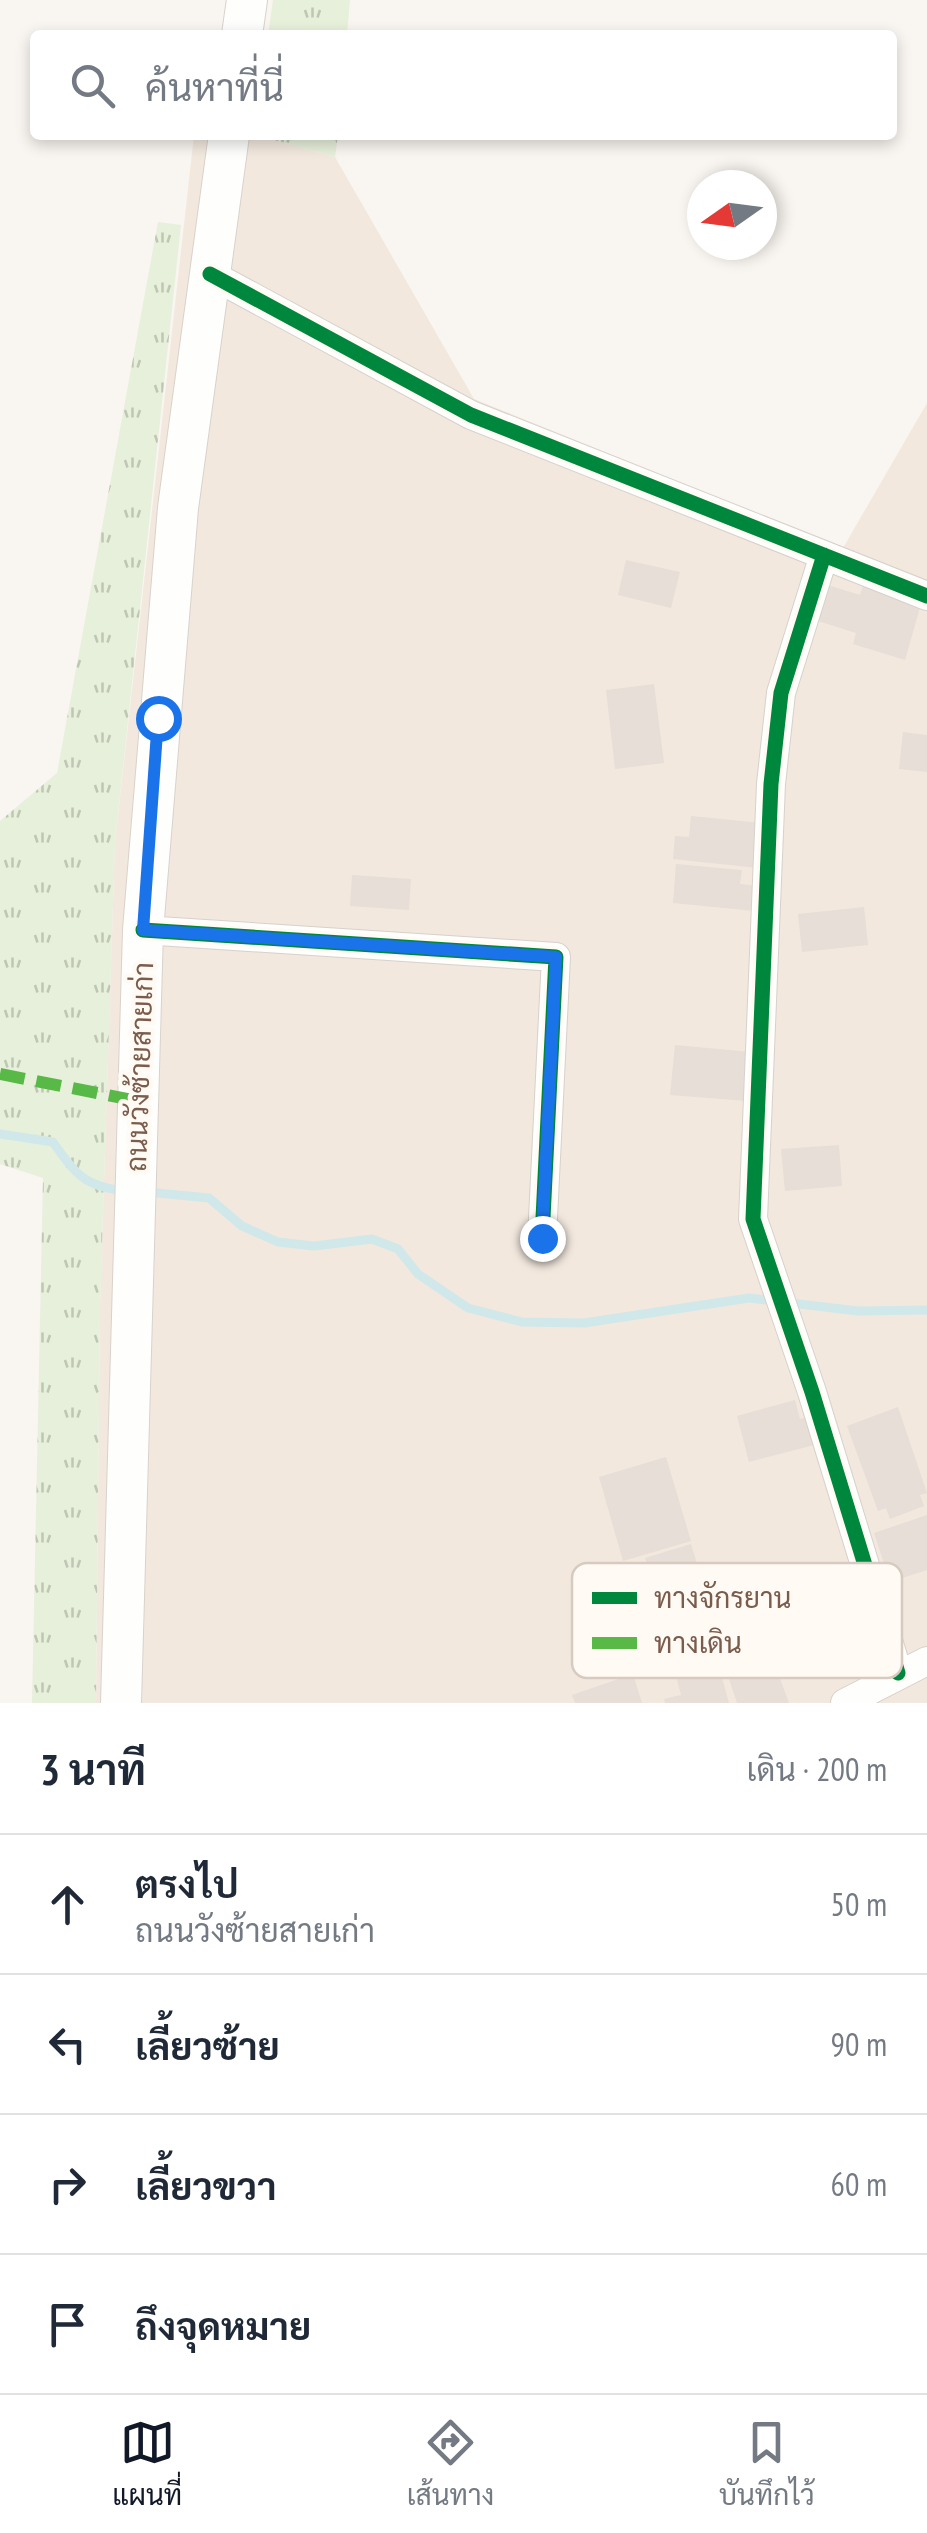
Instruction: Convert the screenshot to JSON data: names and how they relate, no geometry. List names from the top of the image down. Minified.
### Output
{"streets":{"main road":["ถนนวังซ้ายสายเก่า"]},"legend":["ทางจักรยาน","ทางเดิน"],"north":"left","page":{"search":"ค้นหาที่นี่","heading":["3 นาที","เดิน · 200 m"],"list":[["ตรงไป","ถนนวังซ้ายสายเก่า","50 m"],["เลี้ยวซ้าย","90 m"],["เลี้ยวขวา","60 m"],"ถึงจุดหมาย"],"nav":["แผนที่","เส้นทาง","บันทึกไว้"]}}
